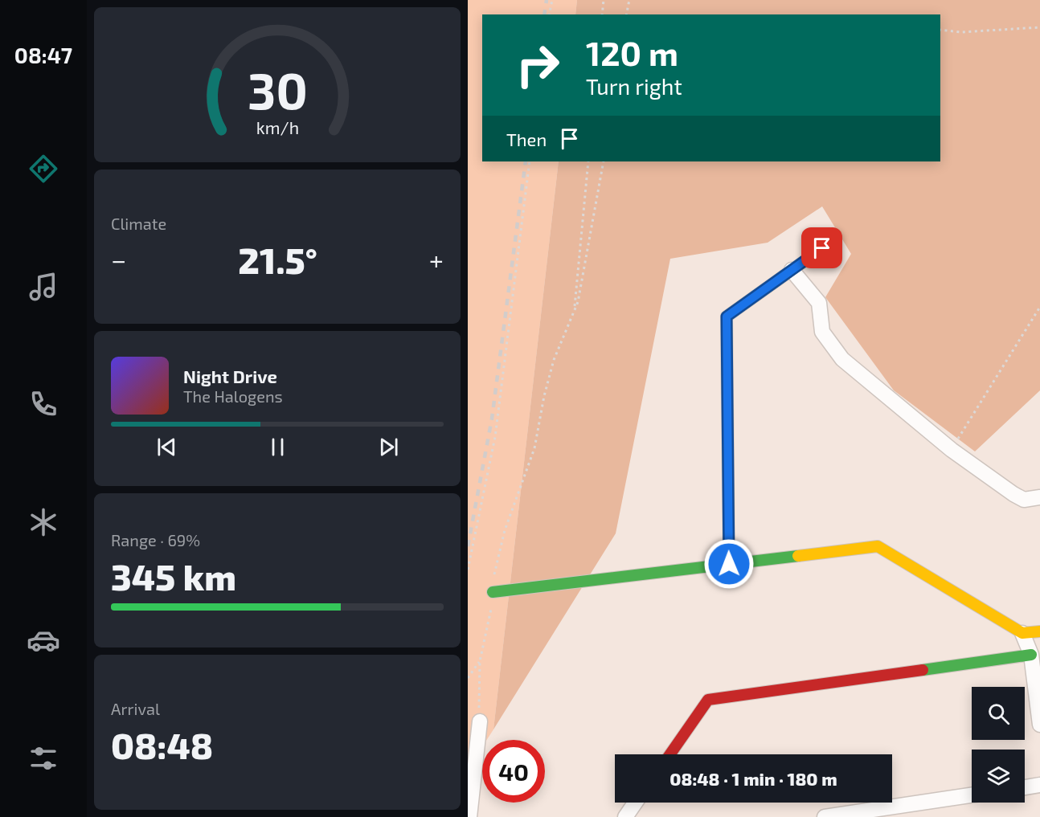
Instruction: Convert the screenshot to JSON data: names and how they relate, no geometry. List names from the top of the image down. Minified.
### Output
{"page":{"tabs":"08:47","turn":["120 m","Turn right"],"then":"Then","tile":["Climate",["Range · 69%","345 km"],["Arrival","08:48"]],"heat":["−","21.5°","+"],"song":["Night Drive","The Halogens"],"limit":"40","trip":"08:48 · 1 min · 180 m","gauge":["30","km/h"]}}
